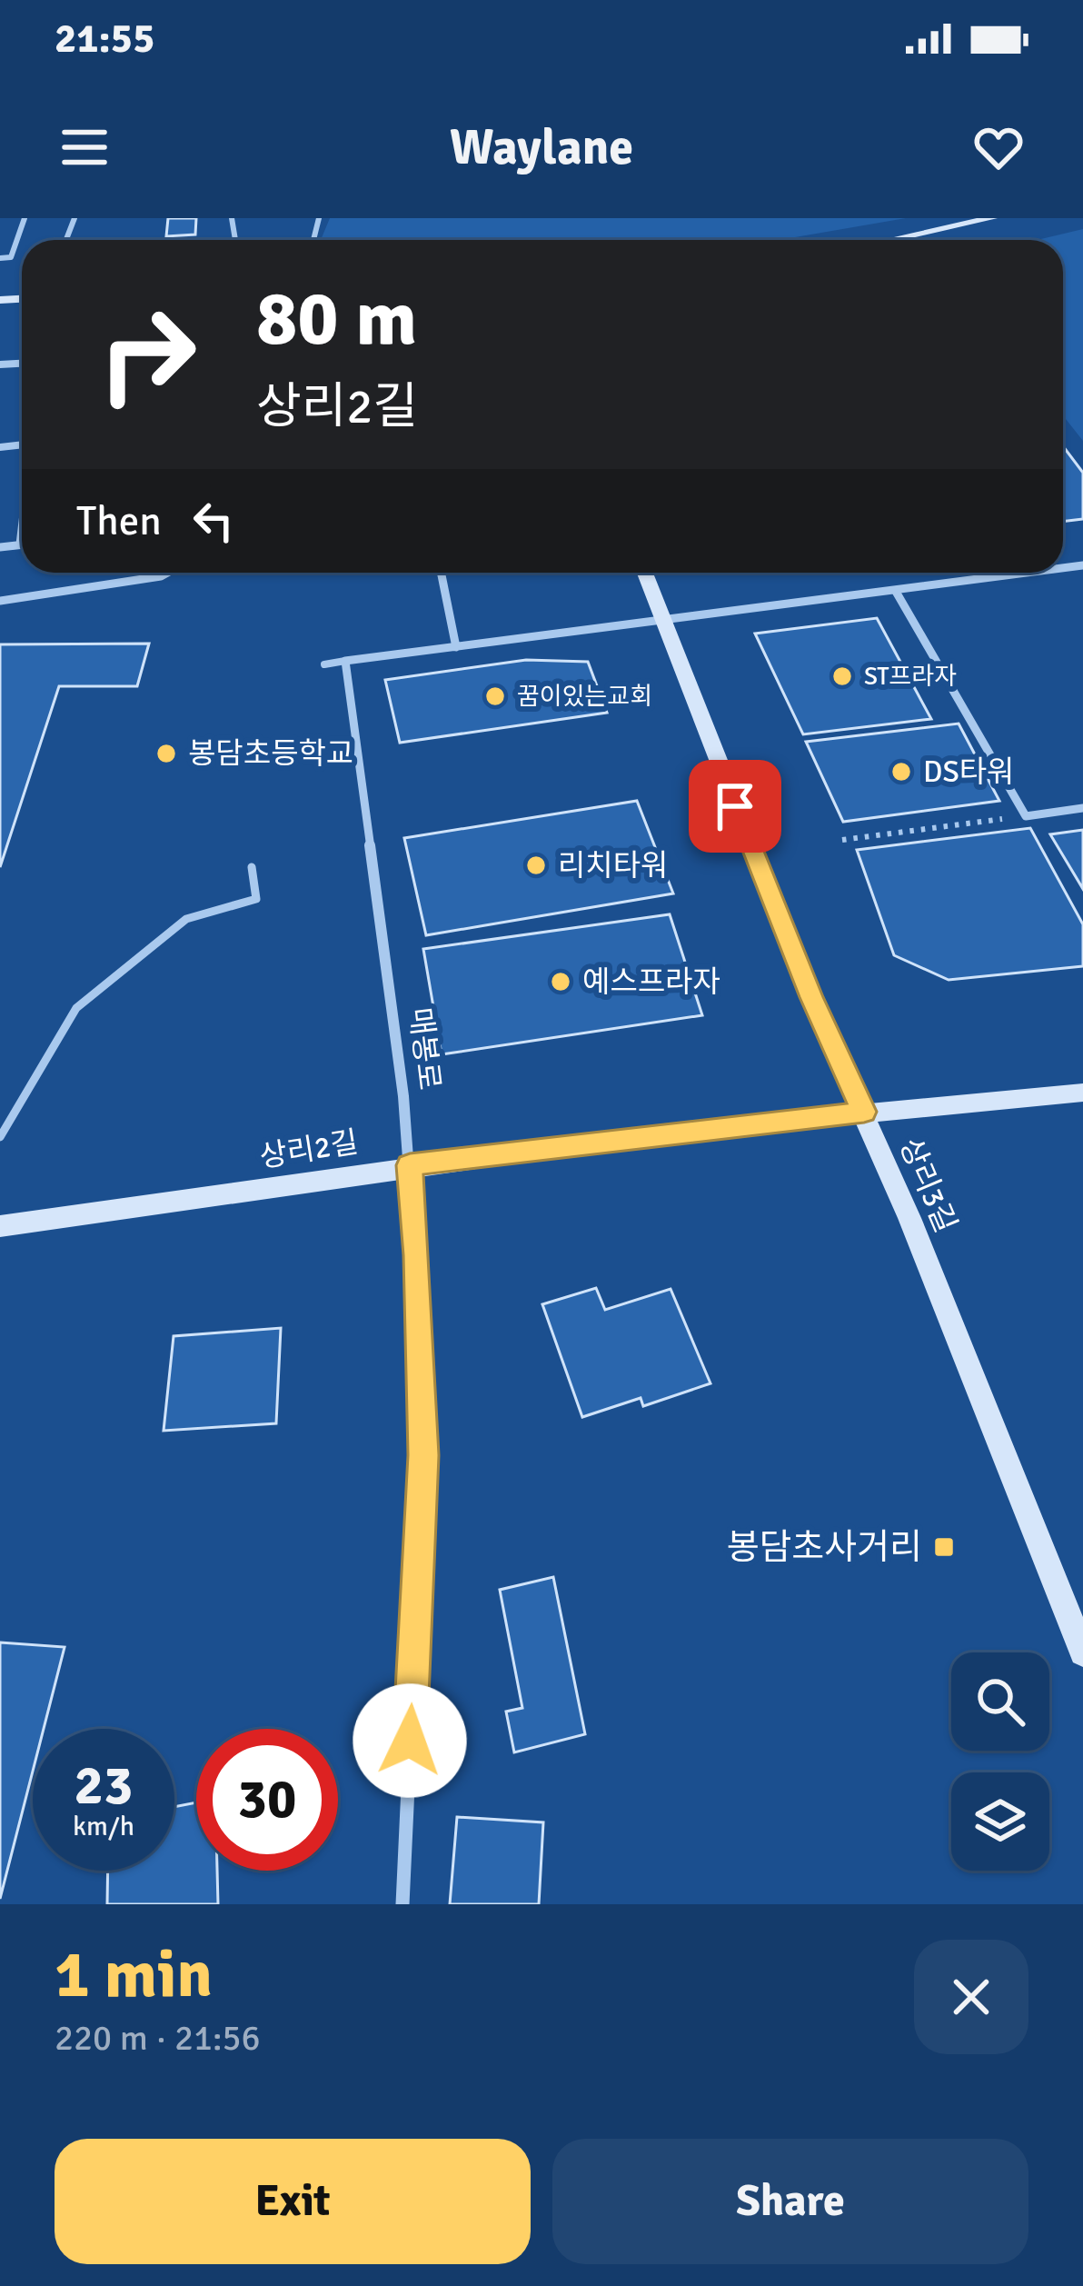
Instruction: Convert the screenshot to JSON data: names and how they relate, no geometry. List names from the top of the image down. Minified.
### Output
{"streets":{"street":["매봉로","상리2길","상리3길"]},"crossings":[["매봉로","상리2길"],["상리2길","상리3길"]],"places":{"other":["ST프라자","꿈이있는교회","봉담초등학교","DS타워","리치타워","예스프라자"],"transit":["봉담초사거리"]},"page":{"status":"21:55","header":"Waylane","turn":["80 m","상리2길"],"then":"Then","speed":"23 km/h","limit":"30","heading":["1 min","220 m · 21:56"],"buttons":["Exit","Share"]}}
